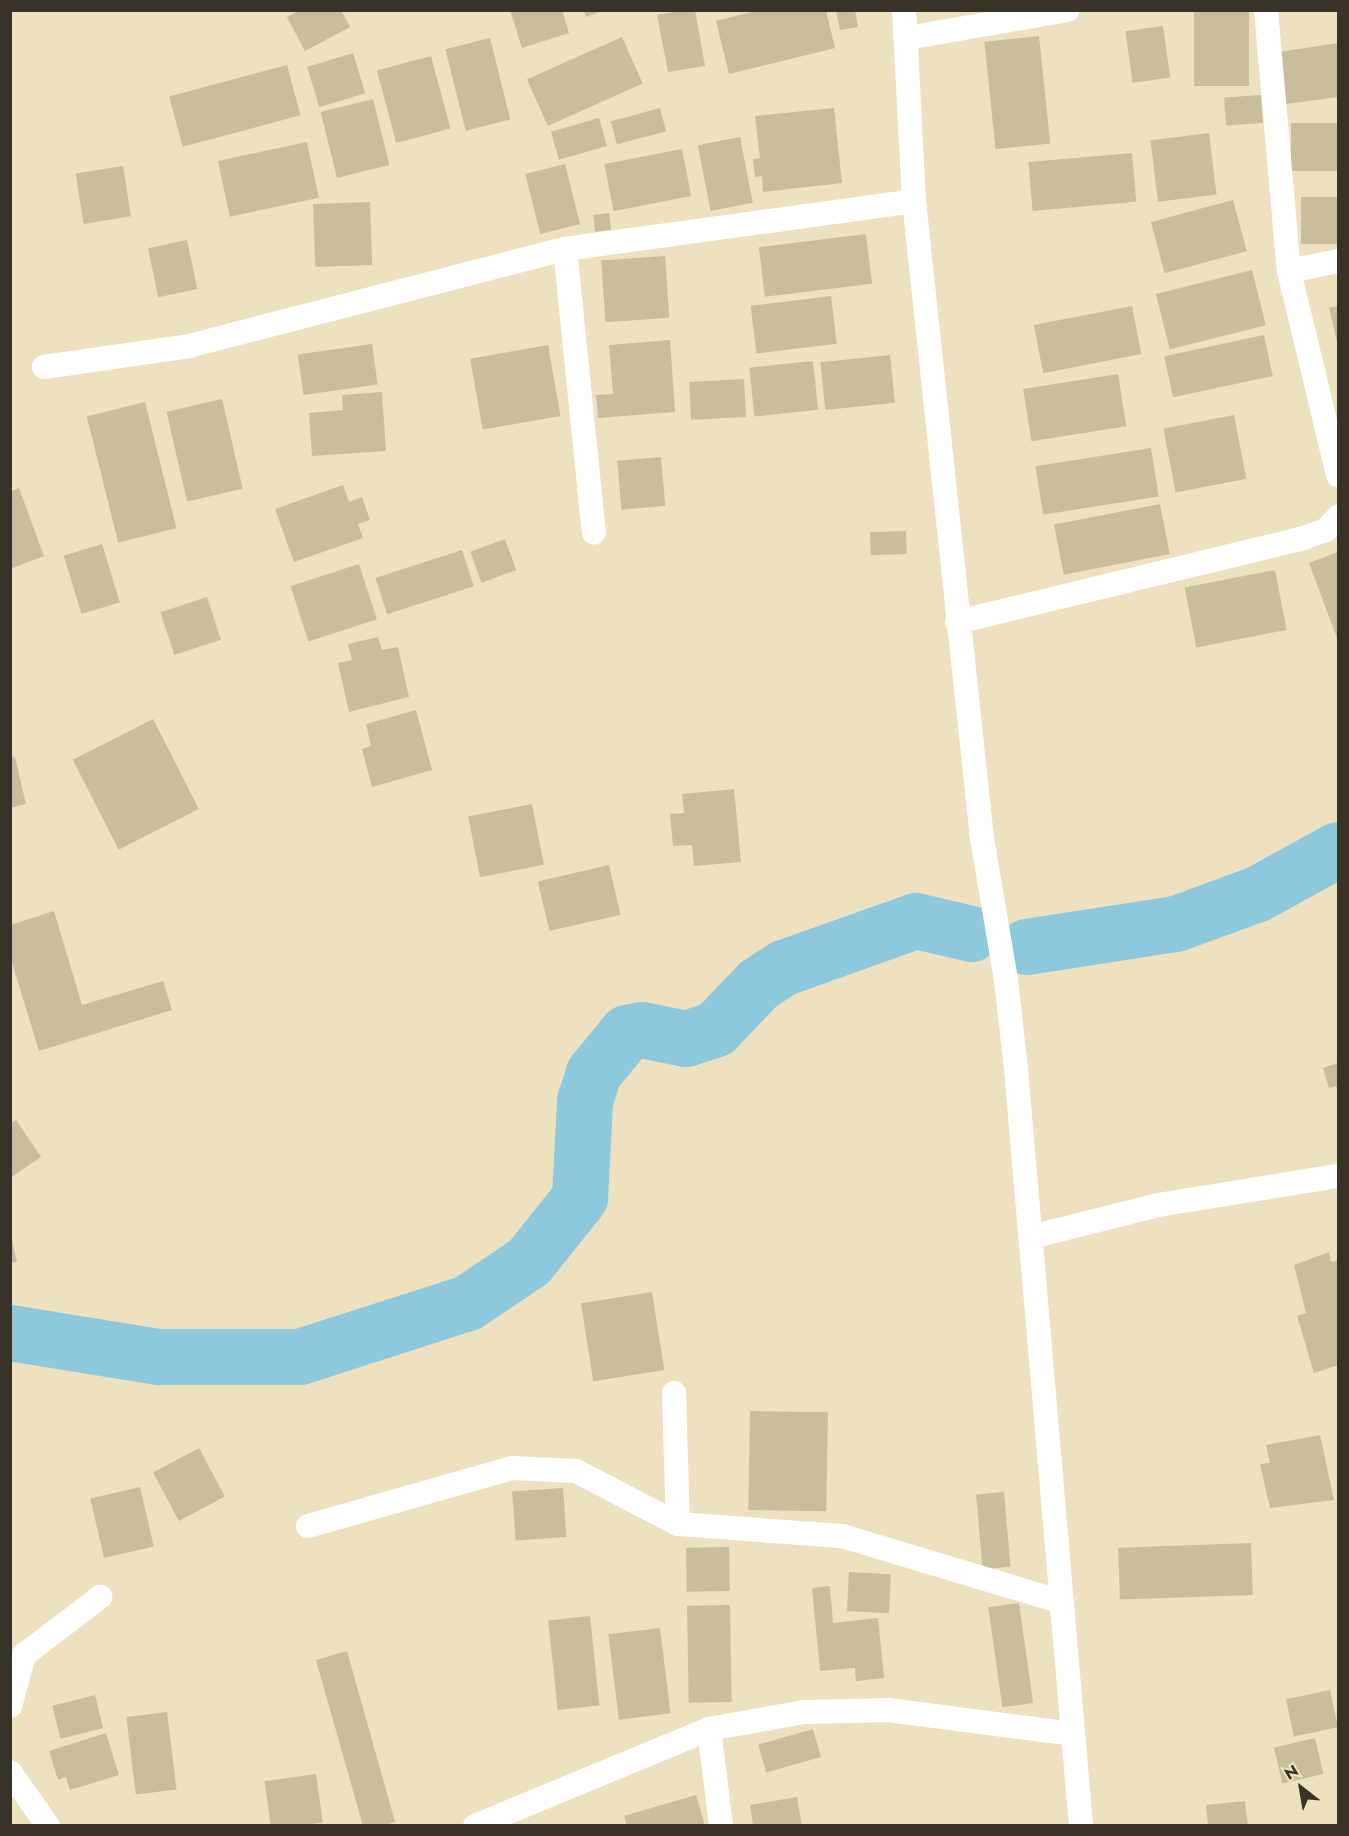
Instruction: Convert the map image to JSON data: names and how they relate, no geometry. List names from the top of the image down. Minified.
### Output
{"north":"top left"}
